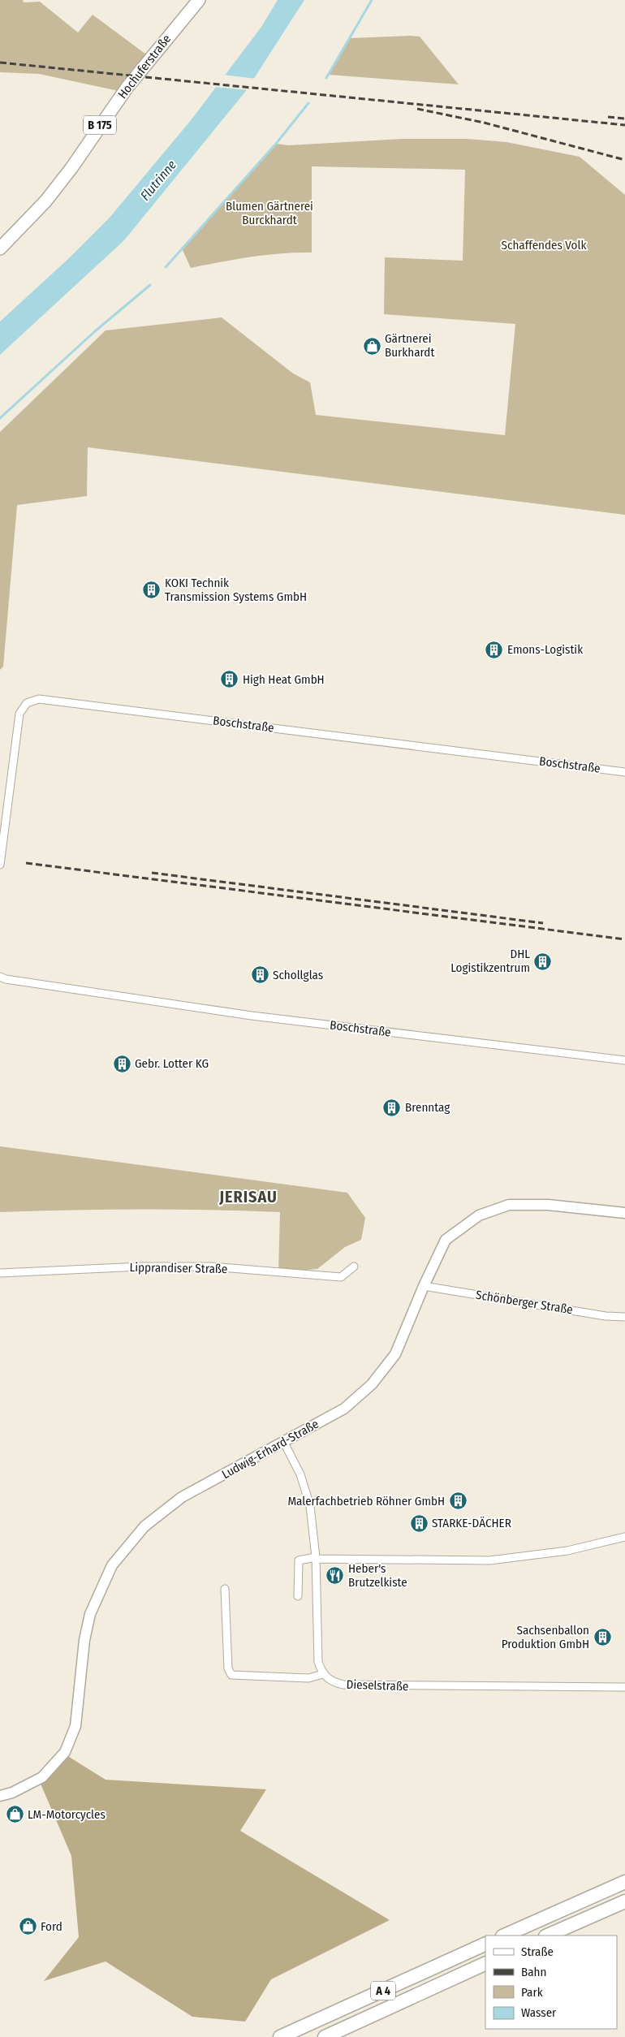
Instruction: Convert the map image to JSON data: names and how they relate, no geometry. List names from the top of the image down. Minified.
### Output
{"streets":{"highway":["A 4"],"main road":["Hochuferstraße","B 175"],"street":["Boschstraße","Lipprandiser Straße","Schönberger Straße","Ludwig-Erhard-Straße","Dieselstraße"]},"crossings":[["Schönberger Straße","Ludwig-Erhard-Straße"]],"districts":["JERISAU"],"water":["Flutrinne"],"parks":["Blumen Gärtnerei Burckhardt","Schaffendes Volk"],"places":{"shop":["Gärtnerei Burkhardt","LM-Motorcycles","Ford"],"building":["KOKI Technik Transmission Systems GmbH","Emons-Logistik","High Heat GmbH","DHL Logistikzentrum","Schollglas","Gebr. Lotter KG","Brenntag","Malerfachbetrieb Röhner GmbH","STARKE-DÄCHER","Sachsenballon Produktion GmbH"],"restaurant":["Heber's Brutzelkiste"]},"legend":["Straße","Bahn","Park","Wasser"]}
